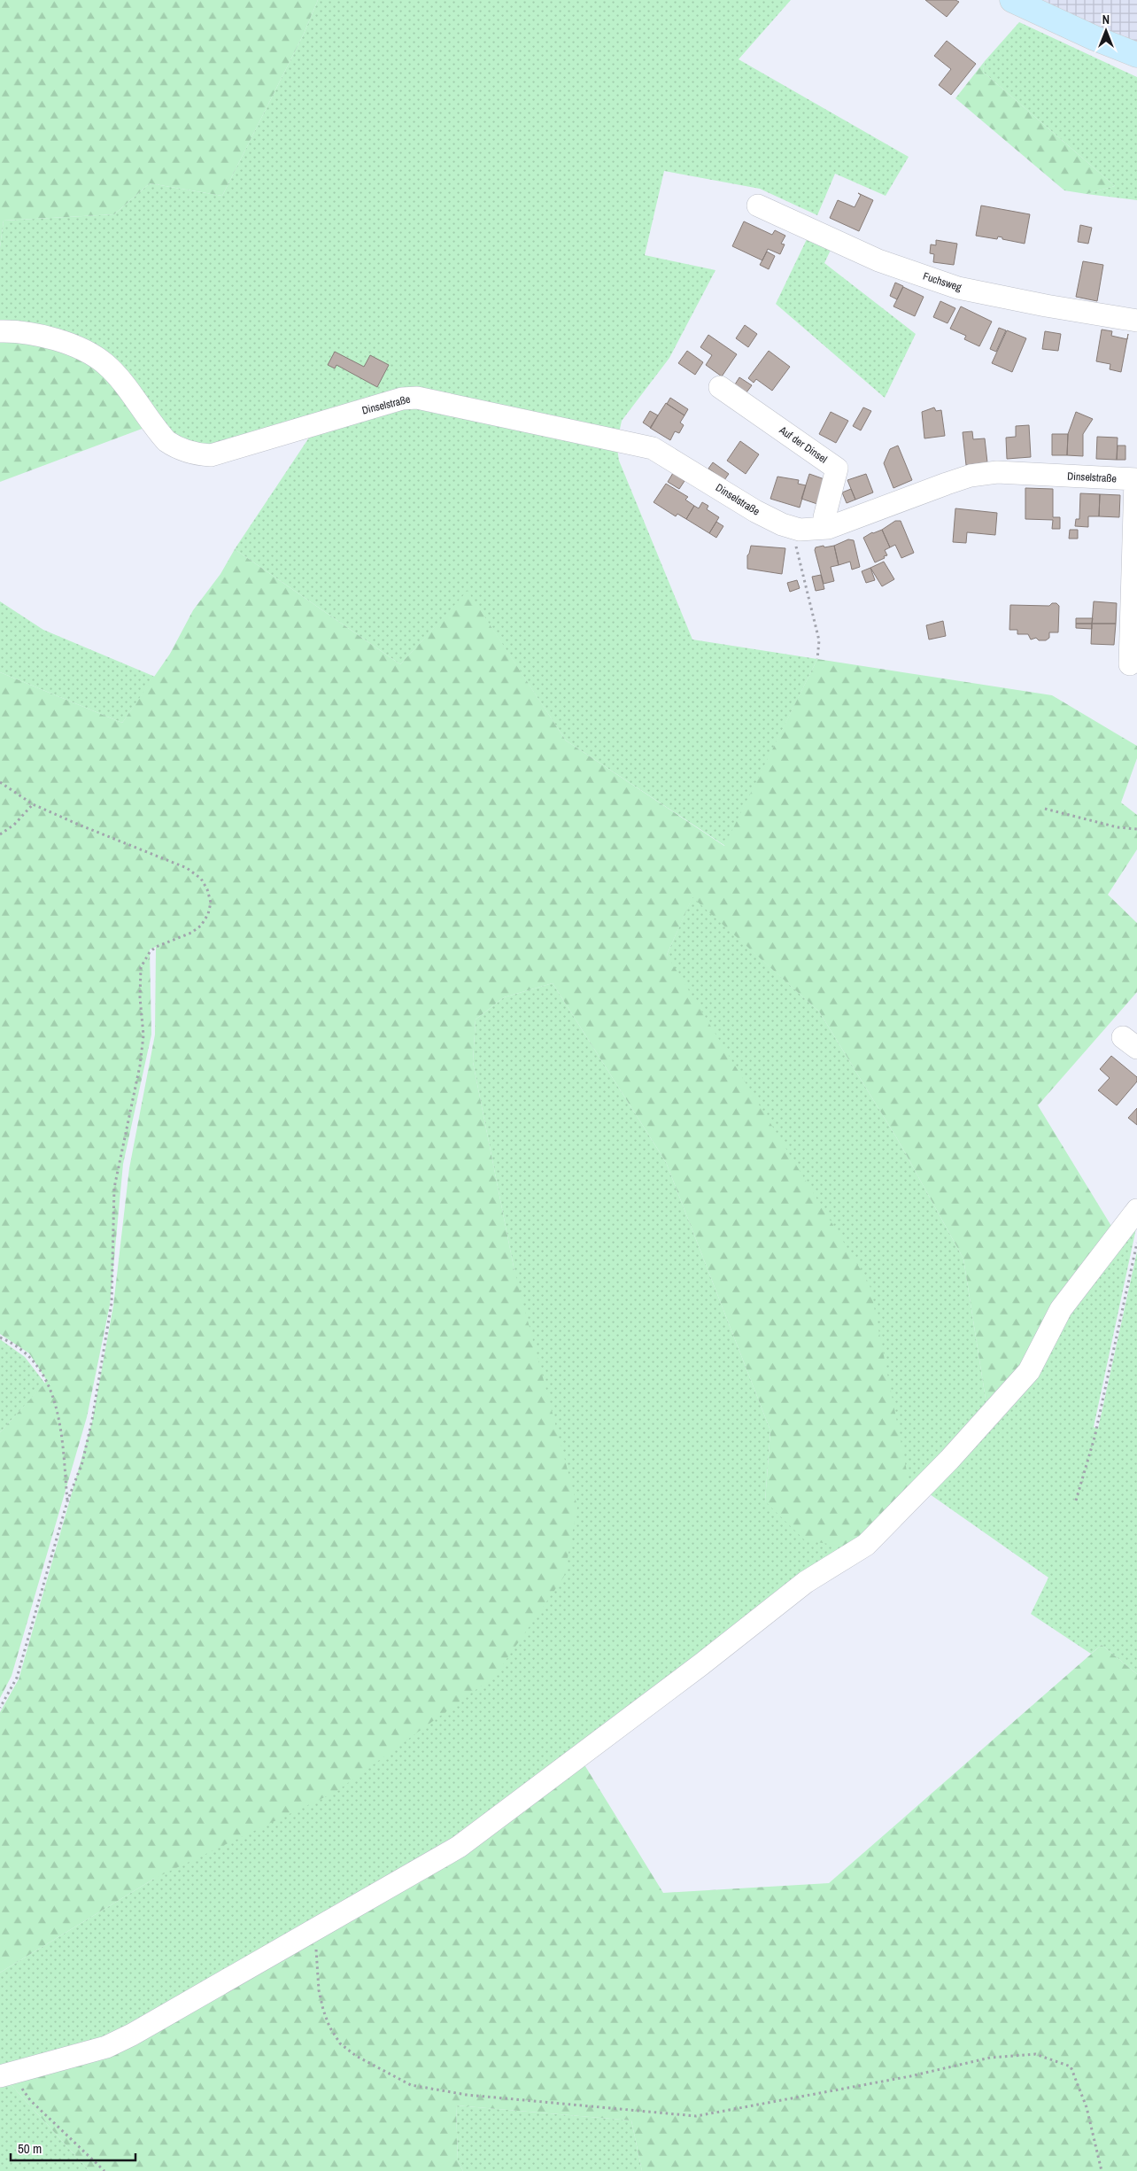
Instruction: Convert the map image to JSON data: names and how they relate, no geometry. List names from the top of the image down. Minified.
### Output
{"streets":{"street":["Fuchsweg","Dinselstraße","Auf der Dinsel"]},"crossings":[["Dinselstraße","Auf der Dinsel"]],"scale_bar":"50 m","north":"top"}
